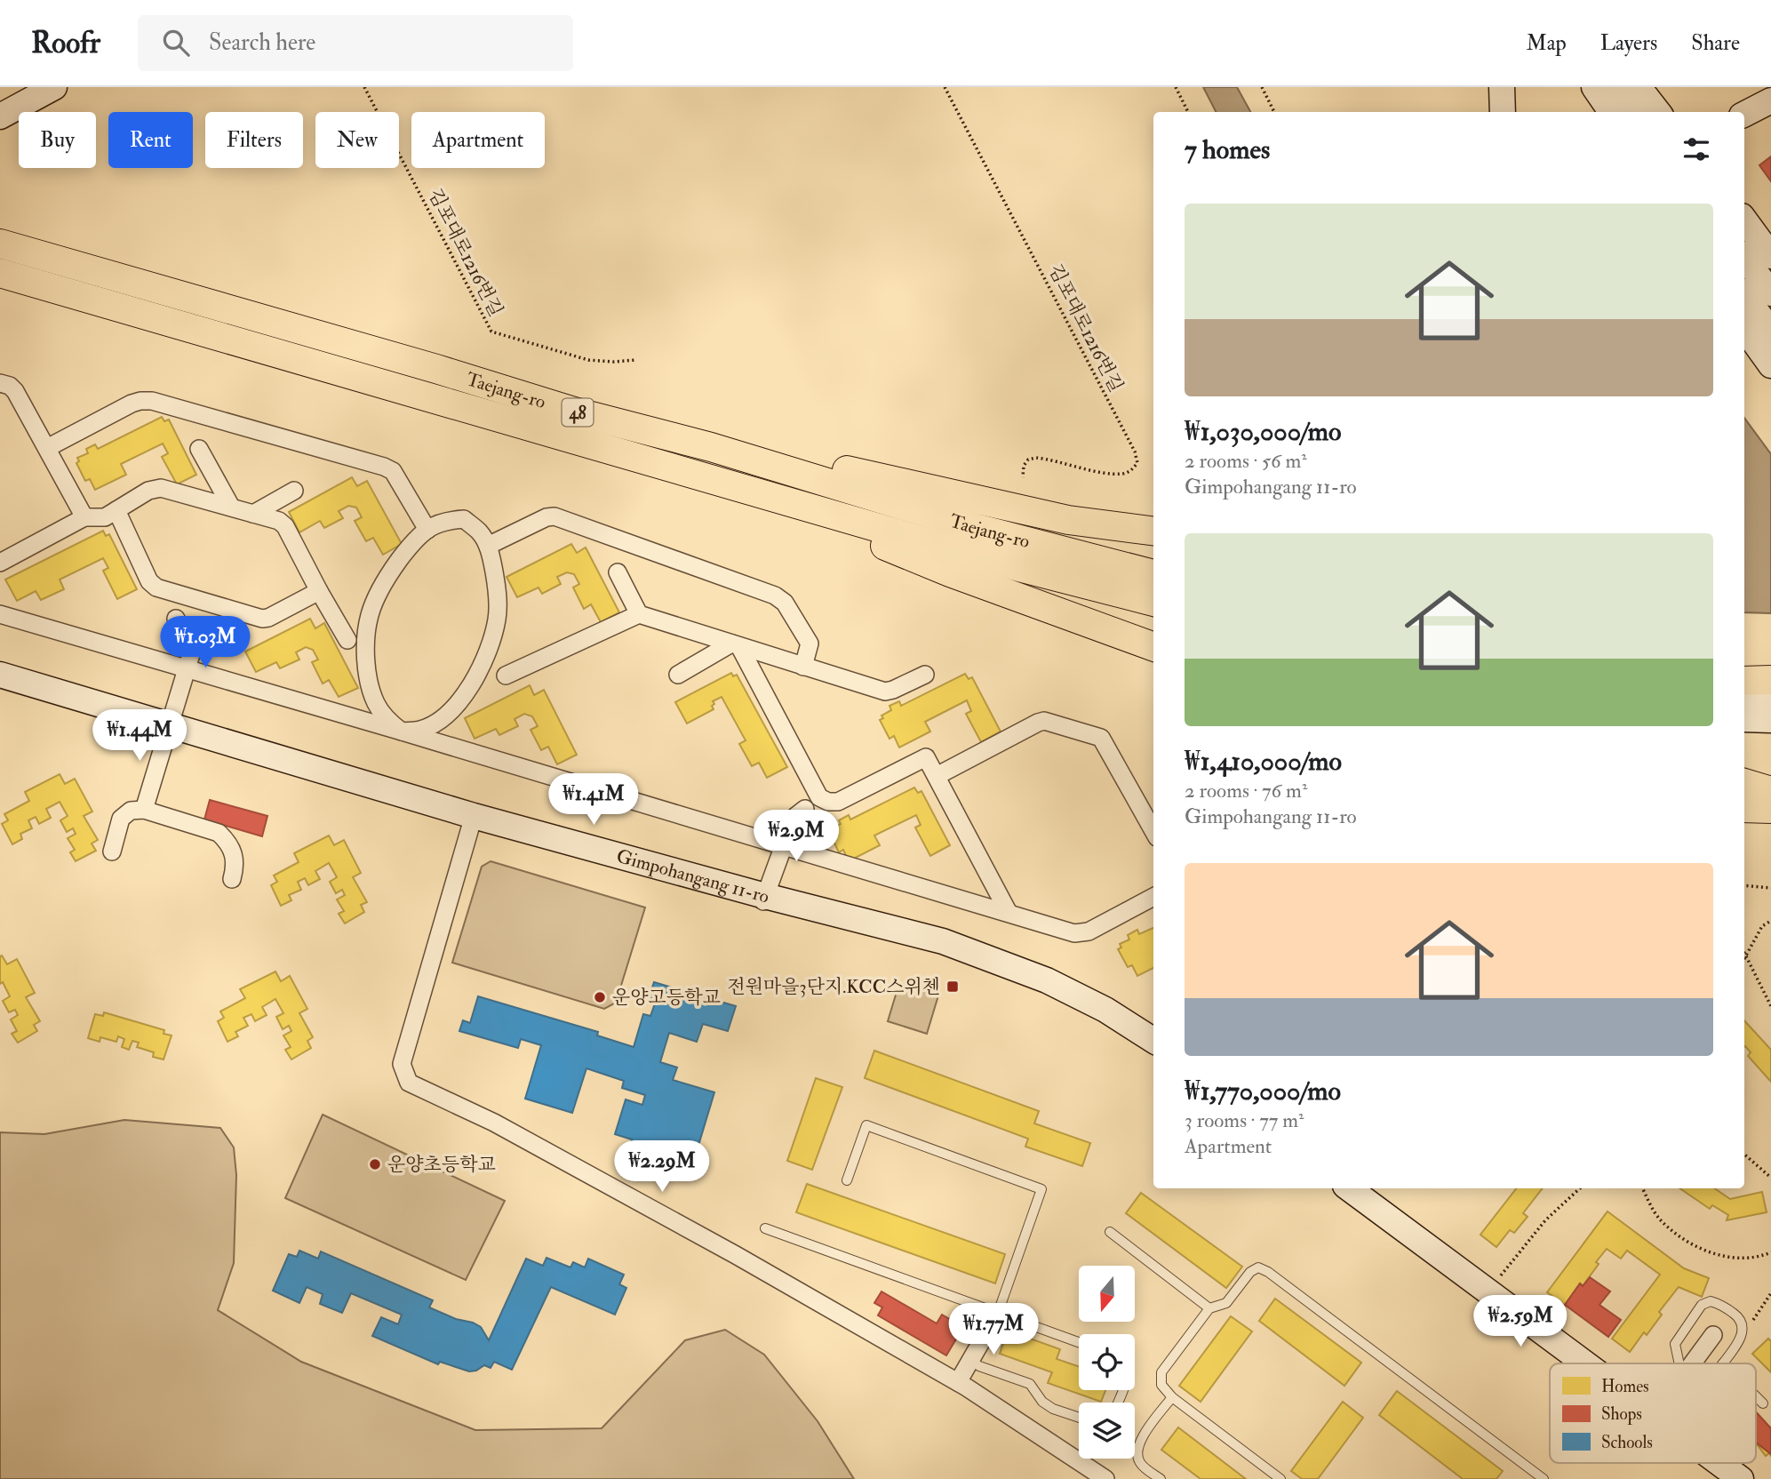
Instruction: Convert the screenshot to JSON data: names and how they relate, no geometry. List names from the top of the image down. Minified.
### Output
{"streets":{"main road":["Taejang-ro","48"],"street":["Gimpohangang 11-ro"],"path":["김포대로1216번길"]},"places":{"transit":["전원마을3단지.KCC스위첸"],"other":["운양고등학교","운양초등학교"]},"legend":["Homes","Shops","Schools"],"north":"bottom","page":{"header":"Roofr","search":"Search here","nav":["Map","Layers","Share"],"chip":["Buy","Rent","Filters","New","Apartment"],"heading":"7 homes","list":[{"name":"₩1,030,000/mo","note":"2 rooms · 56 m² · Gimpohangang 11-ro"},{"name":"₩1,410,000/mo","note":"2 rooms · 76 m² · Gimpohangang 11-ro"},{"name":"₩1,770,000/mo","note":"3 rooms · 77 m² · Apartment"}],"price":["₩1.03M","₩1.44M","₩1.41M","₩2.9M","₩2.29M","₩2.59M","₩1.77M"]}}
